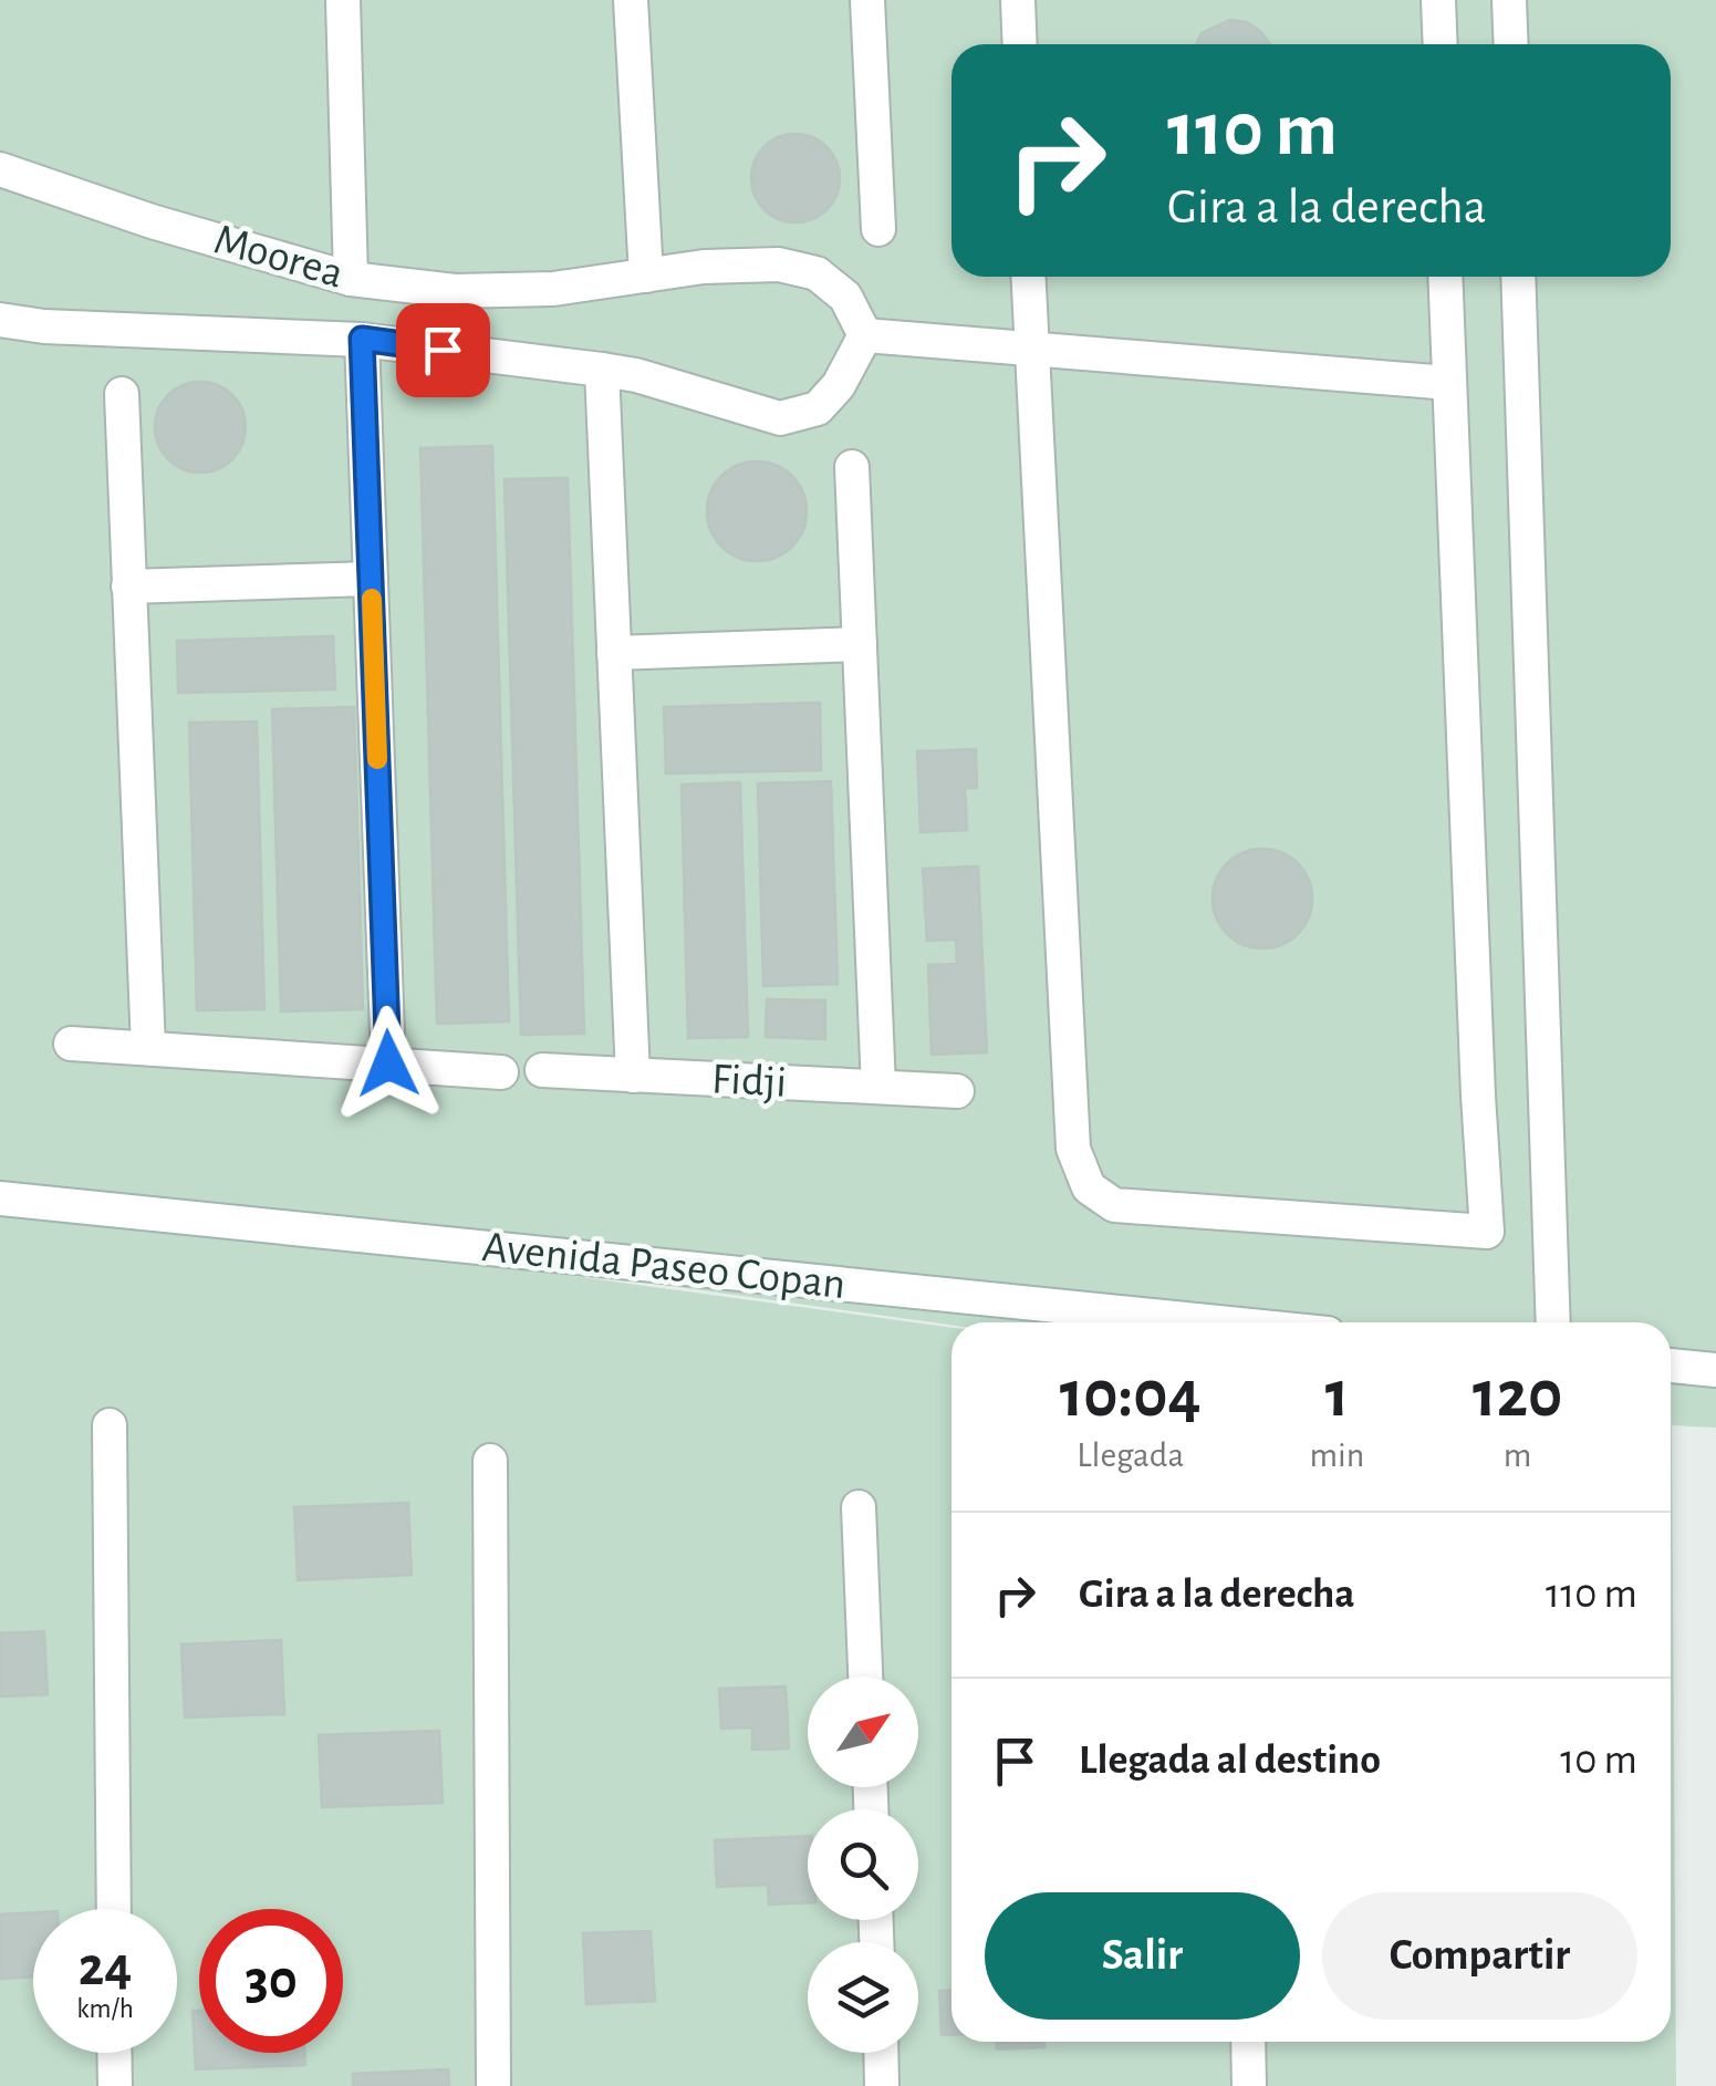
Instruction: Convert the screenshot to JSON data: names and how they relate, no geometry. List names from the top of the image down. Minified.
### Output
{"streets":{"street":["Moorea","Fidji","Avenida Paseo Copan"]},"north":"top right","page":{"turn":["110 m","Gira a la derecha"],"eta":["10:04","Llegada","1","min","120","m"],"list":[{"name":"Gira a la derecha","value":"110 m"},{"name":"Llegada al destino","value":"10 m"}],"buttons":["Salir","Compartir"],"speed":"24 km/h","limit":"30"}}
